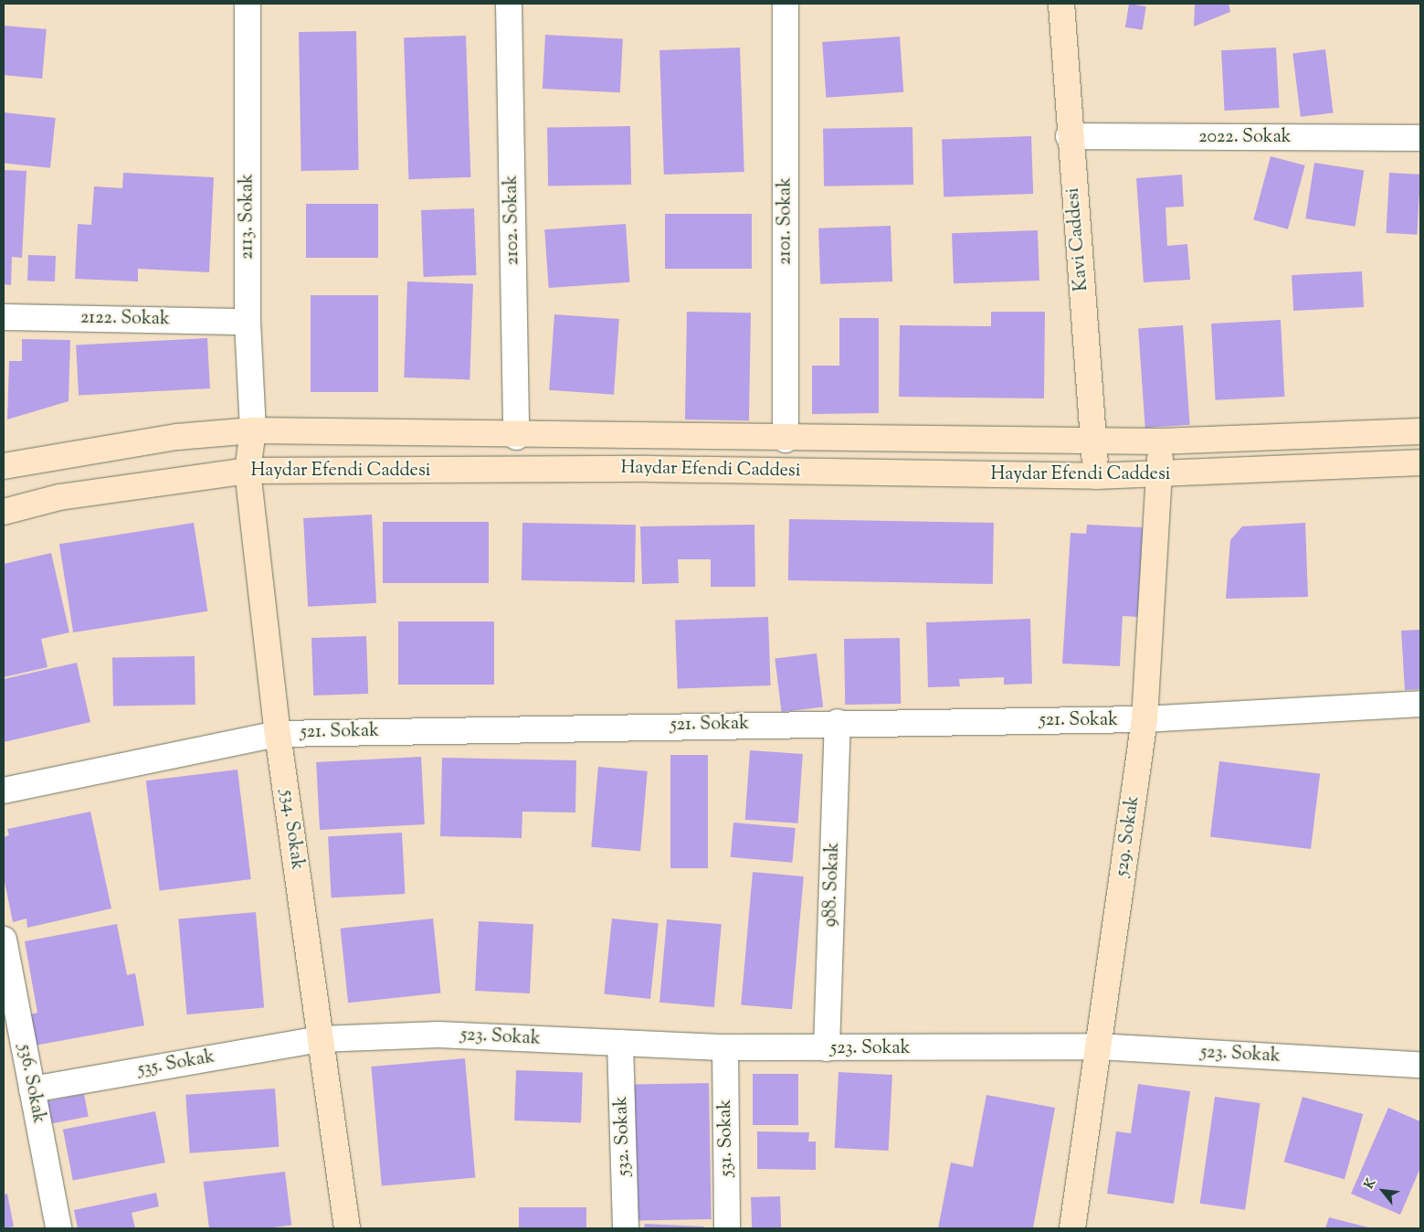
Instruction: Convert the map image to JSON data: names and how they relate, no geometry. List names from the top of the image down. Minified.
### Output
{"streets":{"main road":["Kavi Caddesi","Haydar Efendi Caddesi","534. Sokak","529. Sokak"],"street":["2022. Sokak","2113. Sokak","2102. Sokak","2101. Sokak","2122. Sokak","521. Sokak","988. Sokak","523. Sokak","535. Sokak","536. Sokak","532. Sokak","531. Sokak"]},"crossings":[["2022. Sokak","Kavi Caddesi"],["2113. Sokak","2122. Sokak"],["2113. Sokak","Haydar Efendi Caddesi"],["2113. Sokak","534. Sokak"],["2102. Sokak","Haydar Efendi Caddesi"],["2101. Sokak","Haydar Efendi Caddesi"],["Kavi Caddesi","Haydar Efendi Caddesi"],["Haydar Efendi Caddesi","534. Sokak"],["Haydar Efendi Caddesi","529. Sokak"],["521. Sokak","534. Sokak"],["521. Sokak","529. Sokak"],["521. Sokak","988. Sokak"],["534. Sokak","523. Sokak"],["534. Sokak","535. Sokak"],["529. Sokak","523. Sokak"],["988. Sokak","523. Sokak"],["523. Sokak","535. Sokak"],["523. Sokak","532. Sokak"],["523. Sokak","531. Sokak"],["535. Sokak","536. Sokak"]],"north":"top left"}
